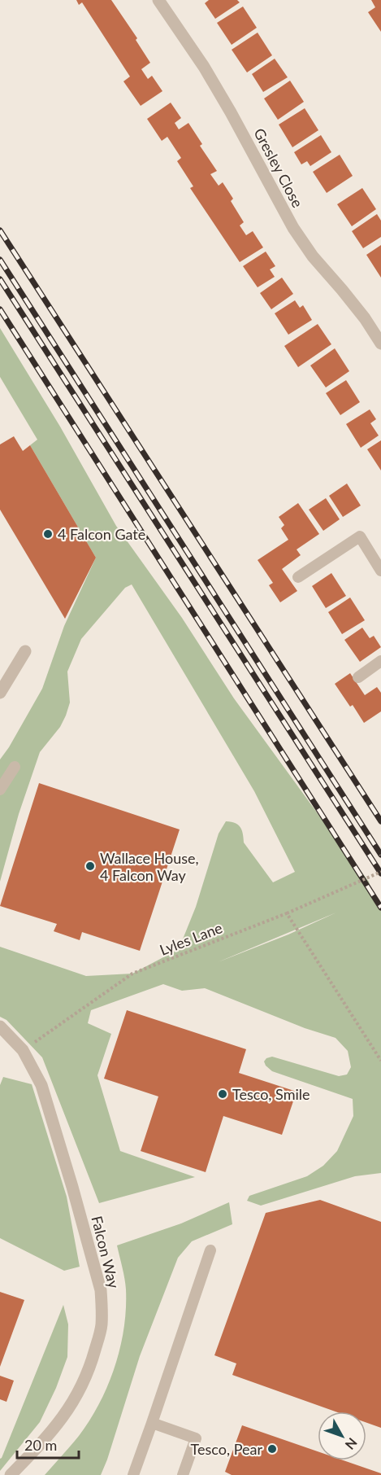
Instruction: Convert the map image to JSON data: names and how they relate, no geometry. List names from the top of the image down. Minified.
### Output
{"streets":{"street":["Gresley Close","Falcon Way"],"path":["Lyles Lane"]},"crossings":[["Lyles Lane","Falcon Way"]],"places":["4 Falcon Gate","Wallace House, 4 Falcon Way","Tesco, Smile","Tesco, Pear"],"scale_bar":"20 m","north":"bottom right"}
